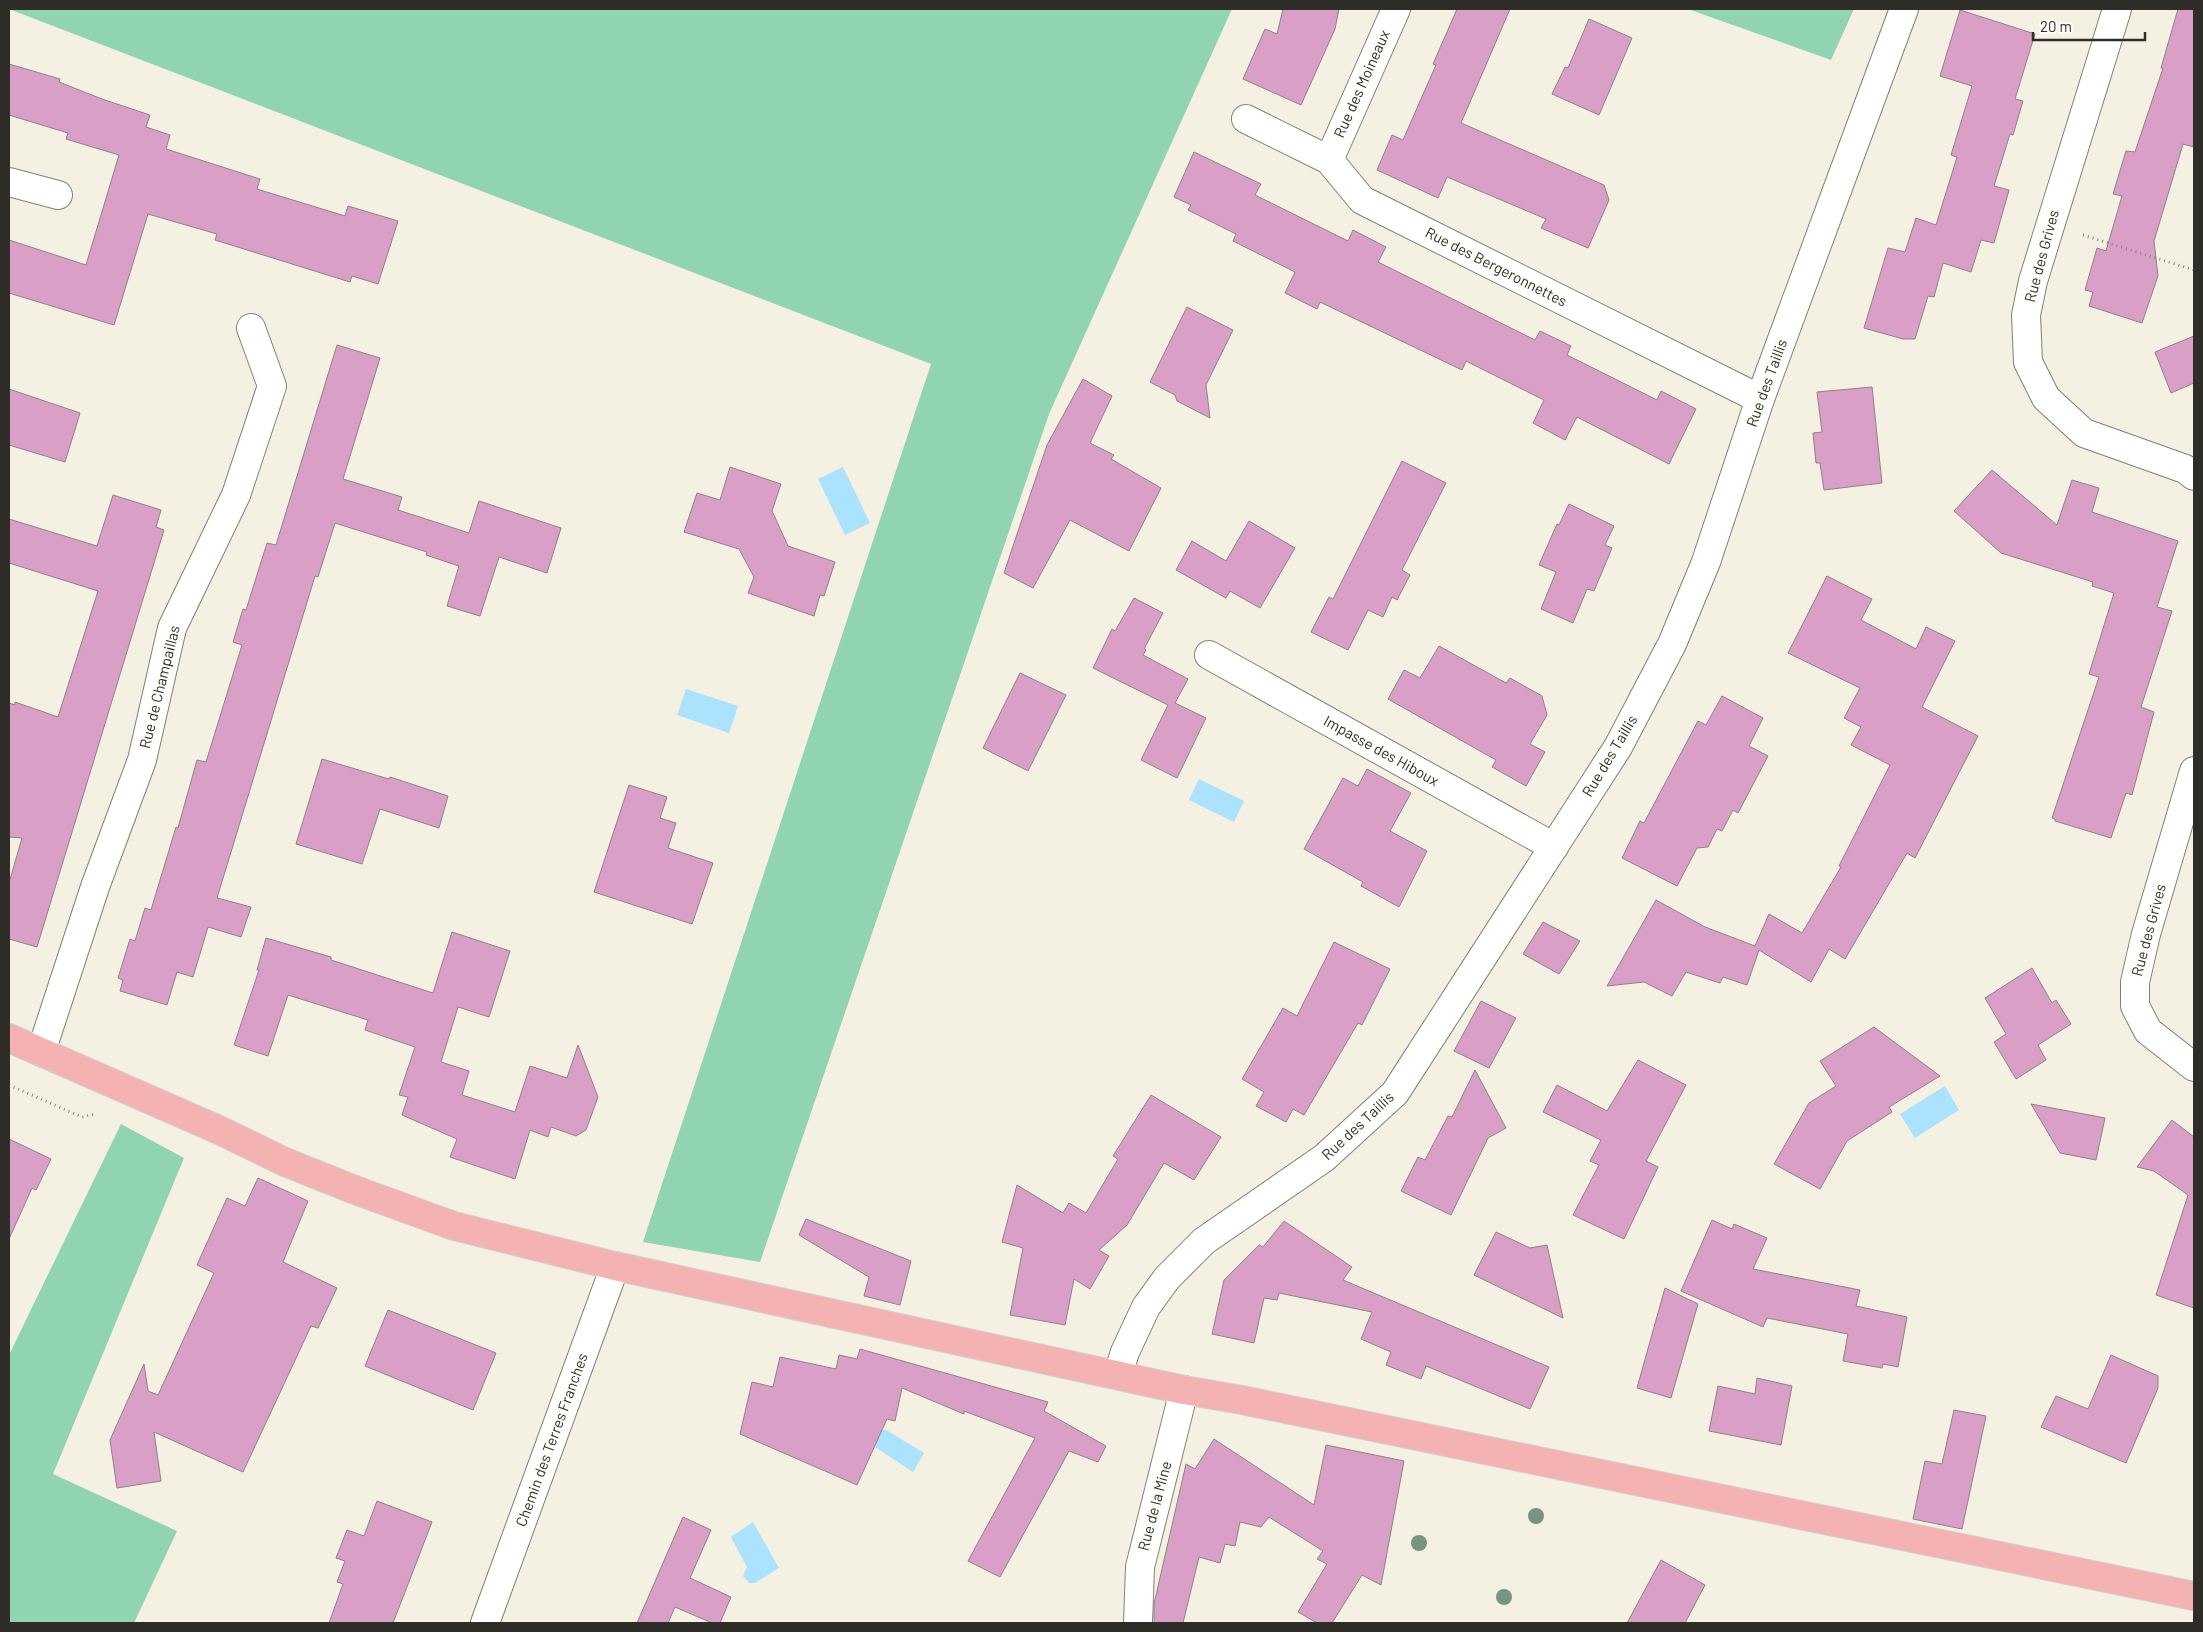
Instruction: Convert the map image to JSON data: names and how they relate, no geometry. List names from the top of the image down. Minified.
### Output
{"streets":{"street":["Rue des Moineaux","Rue des Grives","Rue des Bergeronnettes","Rue des Taillis","Rue de Champaillas","Impasse des Hiboux","Chemin des Terres Franches","Rue de la Mine"]},"crossings":[["Rue des Moineaux","Rue des Bergeronnettes"],["Rue des Bergeronnettes","Rue des Taillis"],["Rue des Taillis","Impasse des Hiboux"]],"scale_bar":"20 m"}
